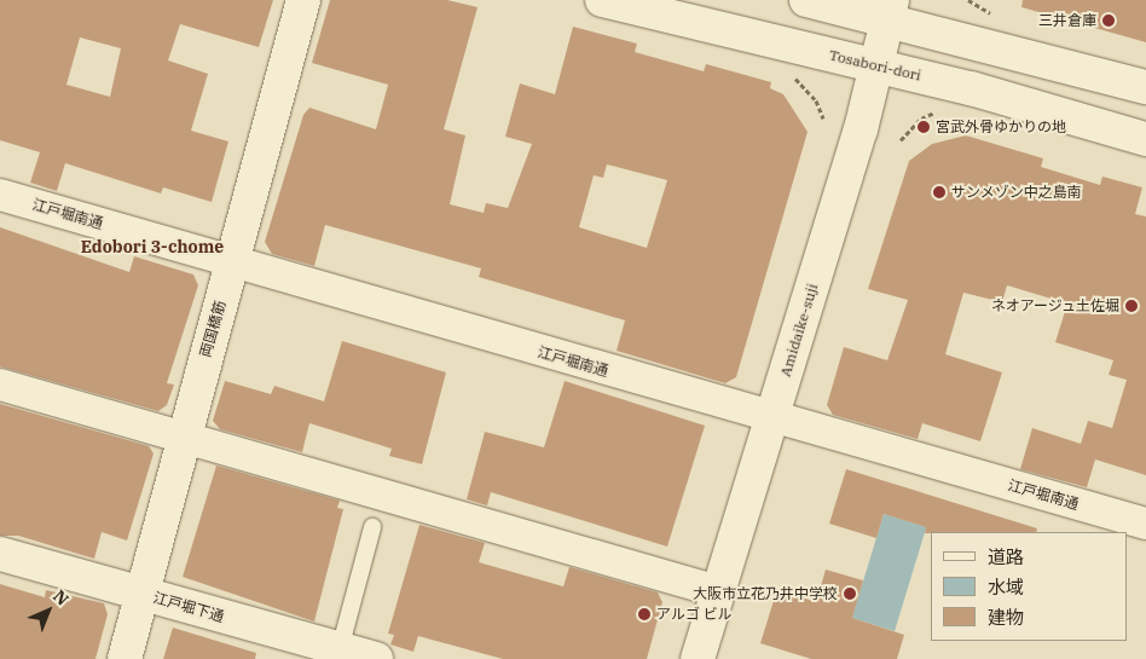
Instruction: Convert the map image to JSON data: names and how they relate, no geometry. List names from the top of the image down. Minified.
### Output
{"streets":{"street":["Tosabori-dori","江戸堀南通","両国橋筋","Amidaike-suji","江戸堀下通"]},"crossings":[["Tosabori-dori","Amidaike-suji"],["江戸堀南通","両国橋筋"],["江戸堀南通","Amidaike-suji"],["両国橋筋","江戸堀下通"]],"districts":["Edobori 3-chome"],"places":["三井倉庫","宮武外骨ゆかりの地","サンメゾン中之島南","ネオアージュ土佐堀","大阪市立花乃井中学校","アルゴ ビル"],"legend":["道路","水域","建物"],"north":"top right"}
